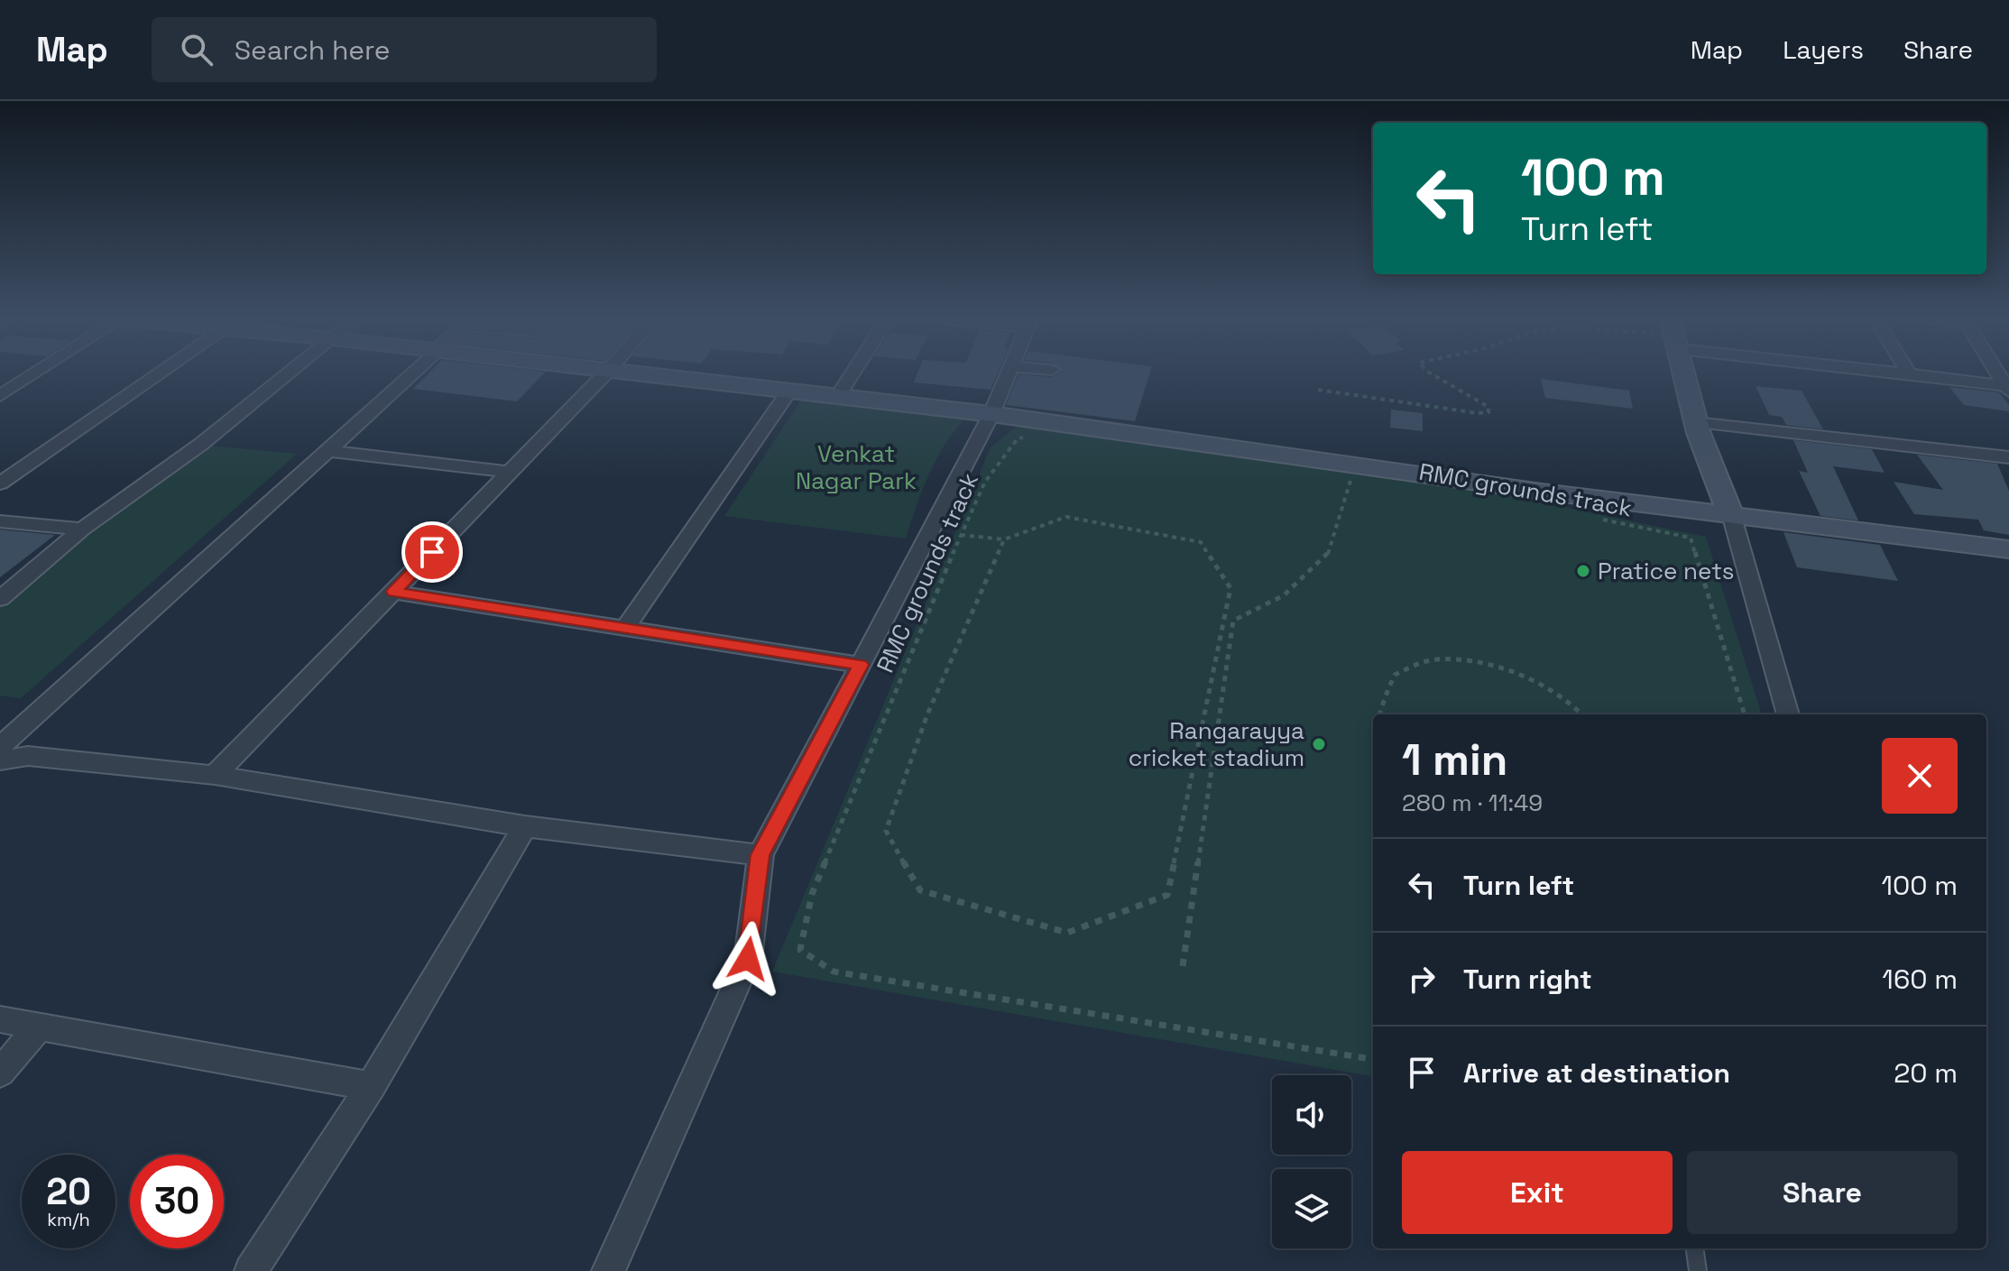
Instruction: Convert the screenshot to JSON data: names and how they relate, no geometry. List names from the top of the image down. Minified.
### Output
{"streets":{"path":["RMC grounds track"]},"parks":["Venkat Nagar Park"],"places":["Pratice nets","Rangarayya cricket stadium"],"page":{"header":"Map","search":"Search here","nav":["Map","Layers","Share"],"turn":["100 m","Turn left"],"heading":["1 min","280 m · 11:49"],"list":[{"name":"Turn left","value":"100 m"},{"name":"Turn right","value":"160 m"},{"name":"Arrive at destination","value":"20 m"}],"buttons":["Exit","Share"],"speed":"20 km/h","limit":"30"}}
